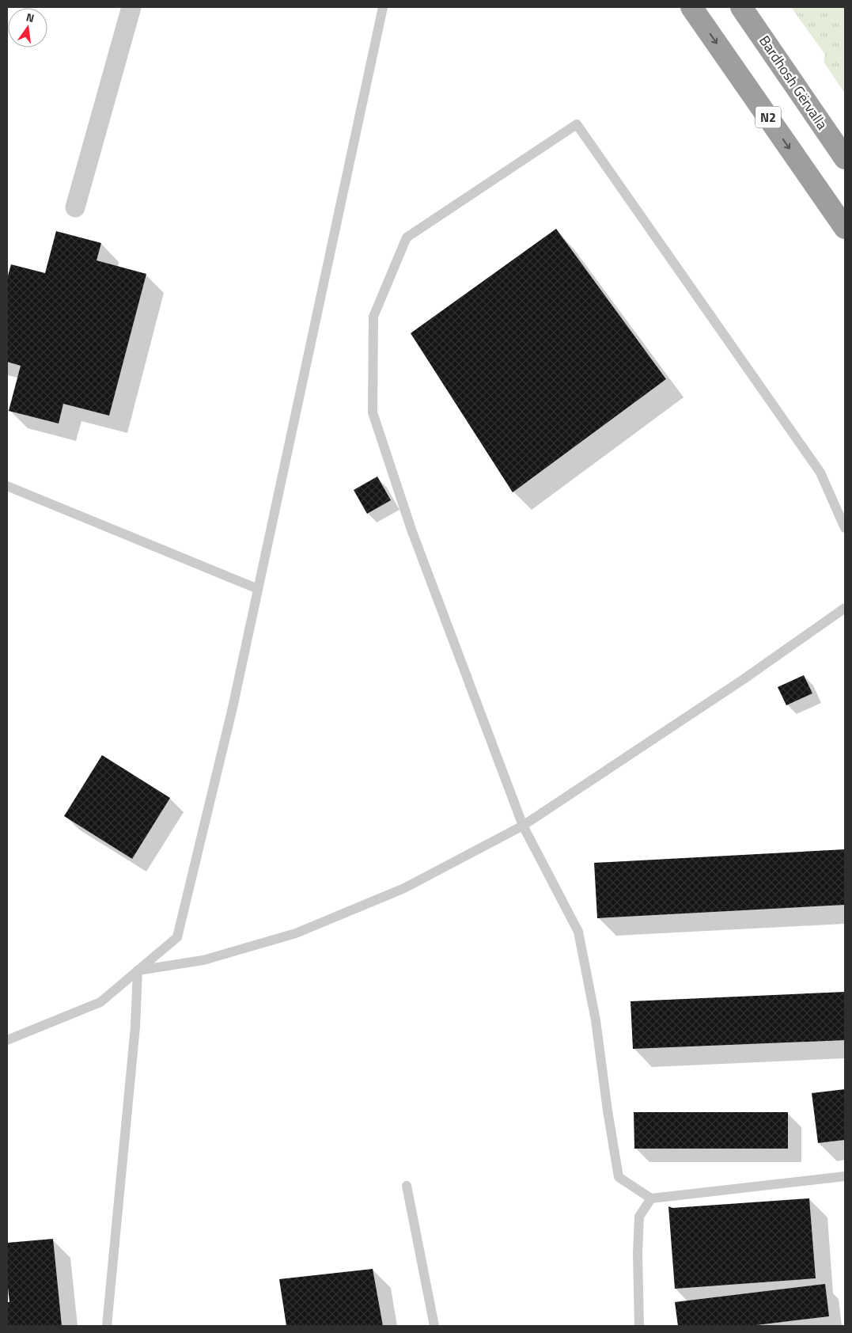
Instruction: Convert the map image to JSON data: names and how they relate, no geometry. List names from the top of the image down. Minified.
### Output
{"streets":{"highway":["Bardhosh Gërvalla","N2"]},"north":"top"}
